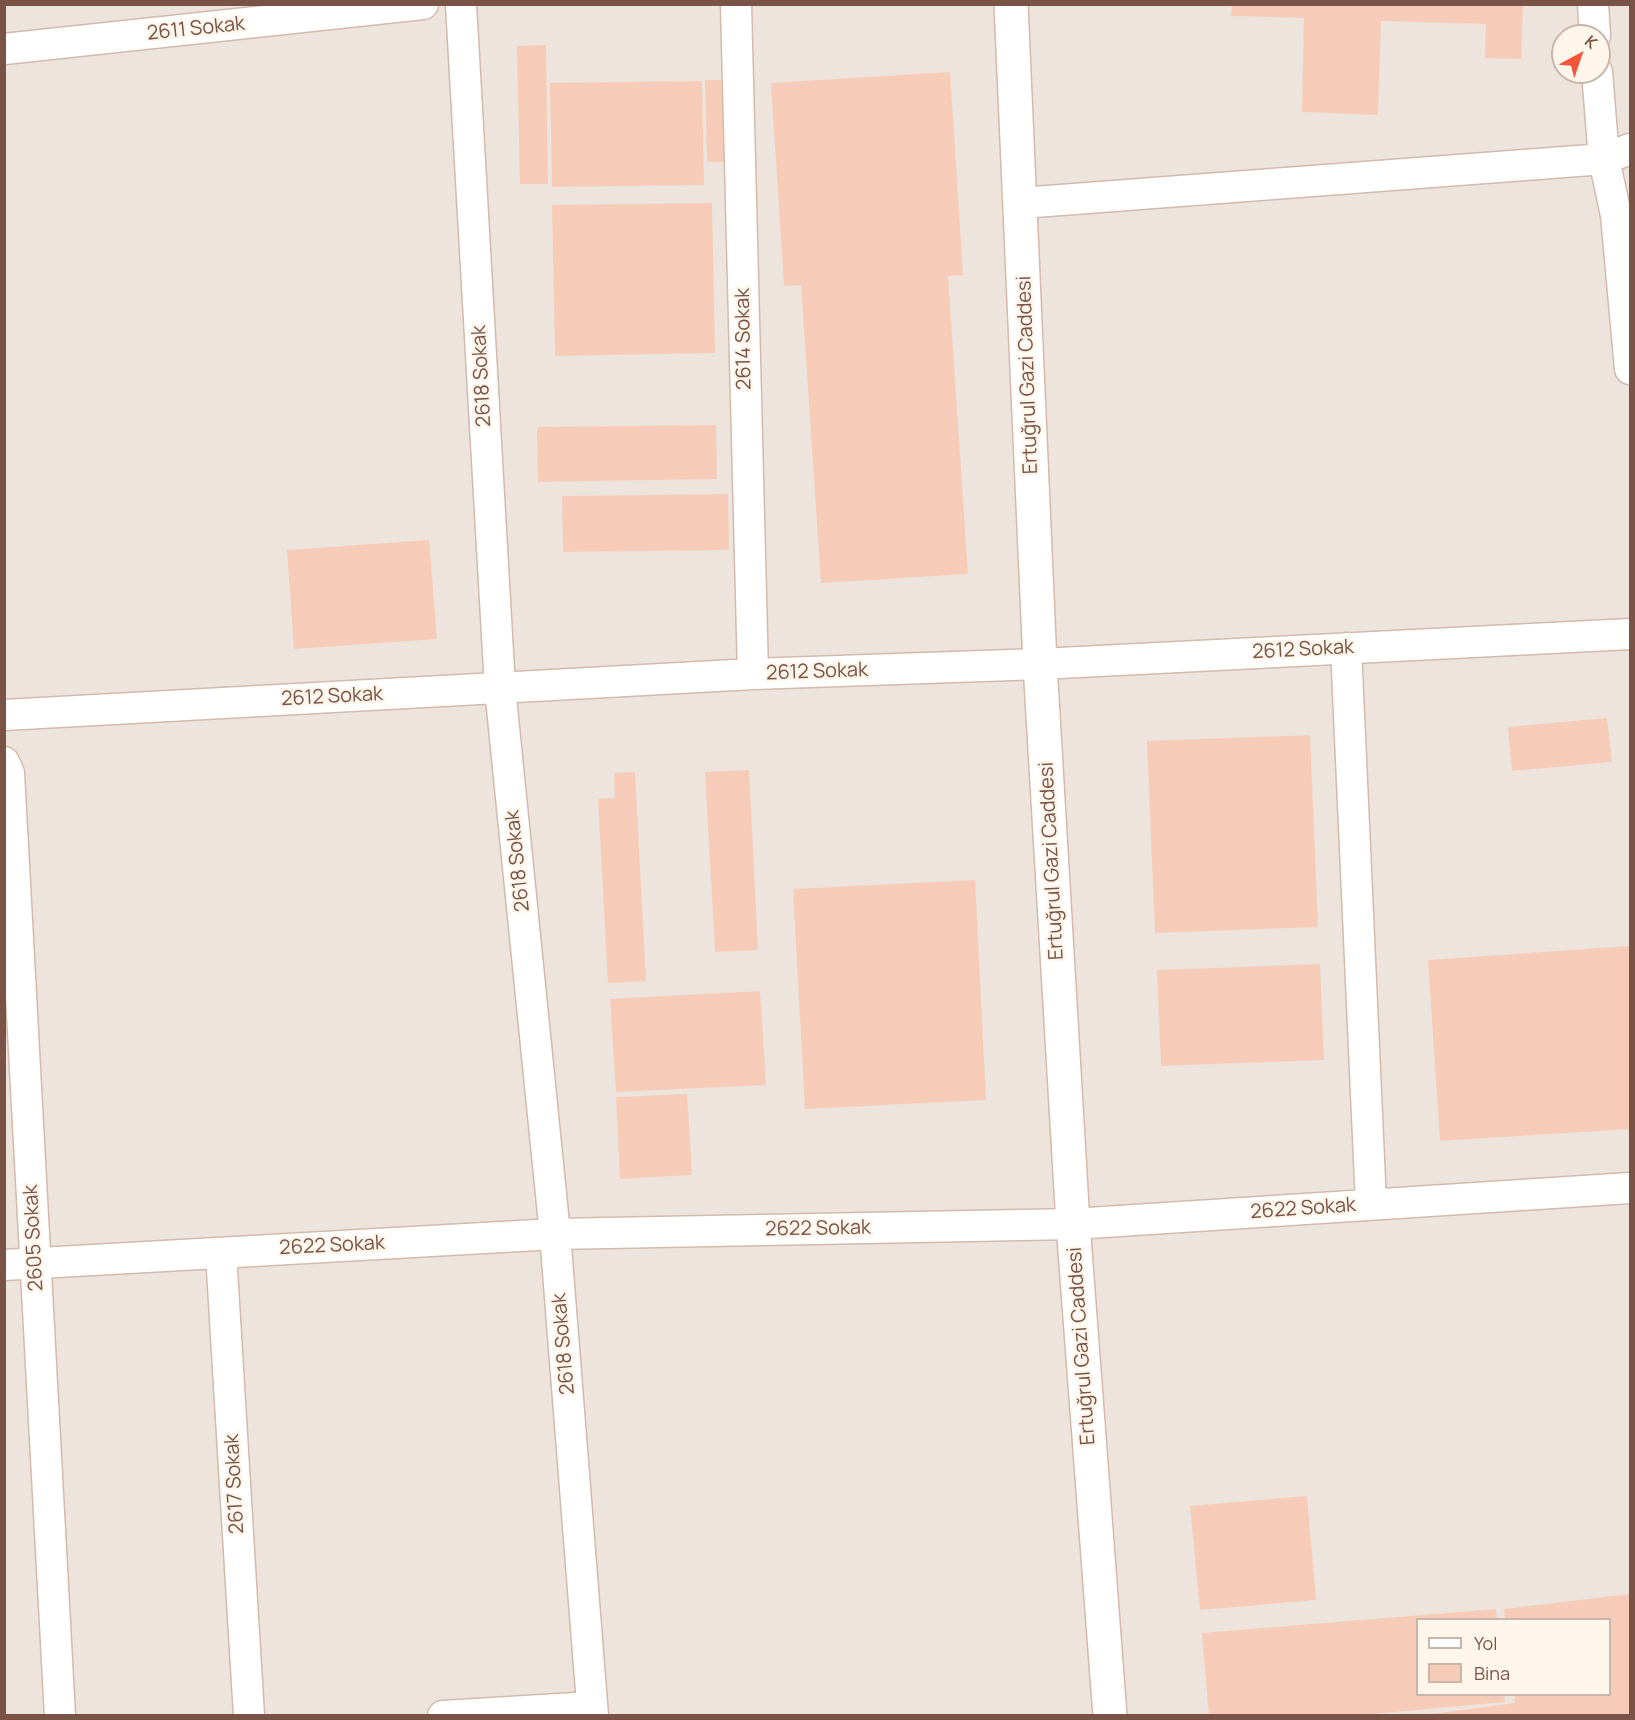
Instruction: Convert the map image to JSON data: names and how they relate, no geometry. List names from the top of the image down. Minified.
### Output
{"streets":{"main road":["Ertuğrul Gazi Caddesi"],"street":["2611 Sokak","2614 Sokak","2618 Sokak","2612 Sokak","2622 Sokak","2605 Sokak","2617 Sokak"]},"crossings":[["2614 Sokak","2612 Sokak"],["Ertuğrul Gazi Caddesi","2612 Sokak"],["Ertuğrul Gazi Caddesi","2622 Sokak"],["2618 Sokak","2612 Sokak"],["2618 Sokak","2622 Sokak"],["2622 Sokak","2605 Sokak"],["2622 Sokak","2617 Sokak"]],"legend":["Yol","Bina"],"north":"top right"}
